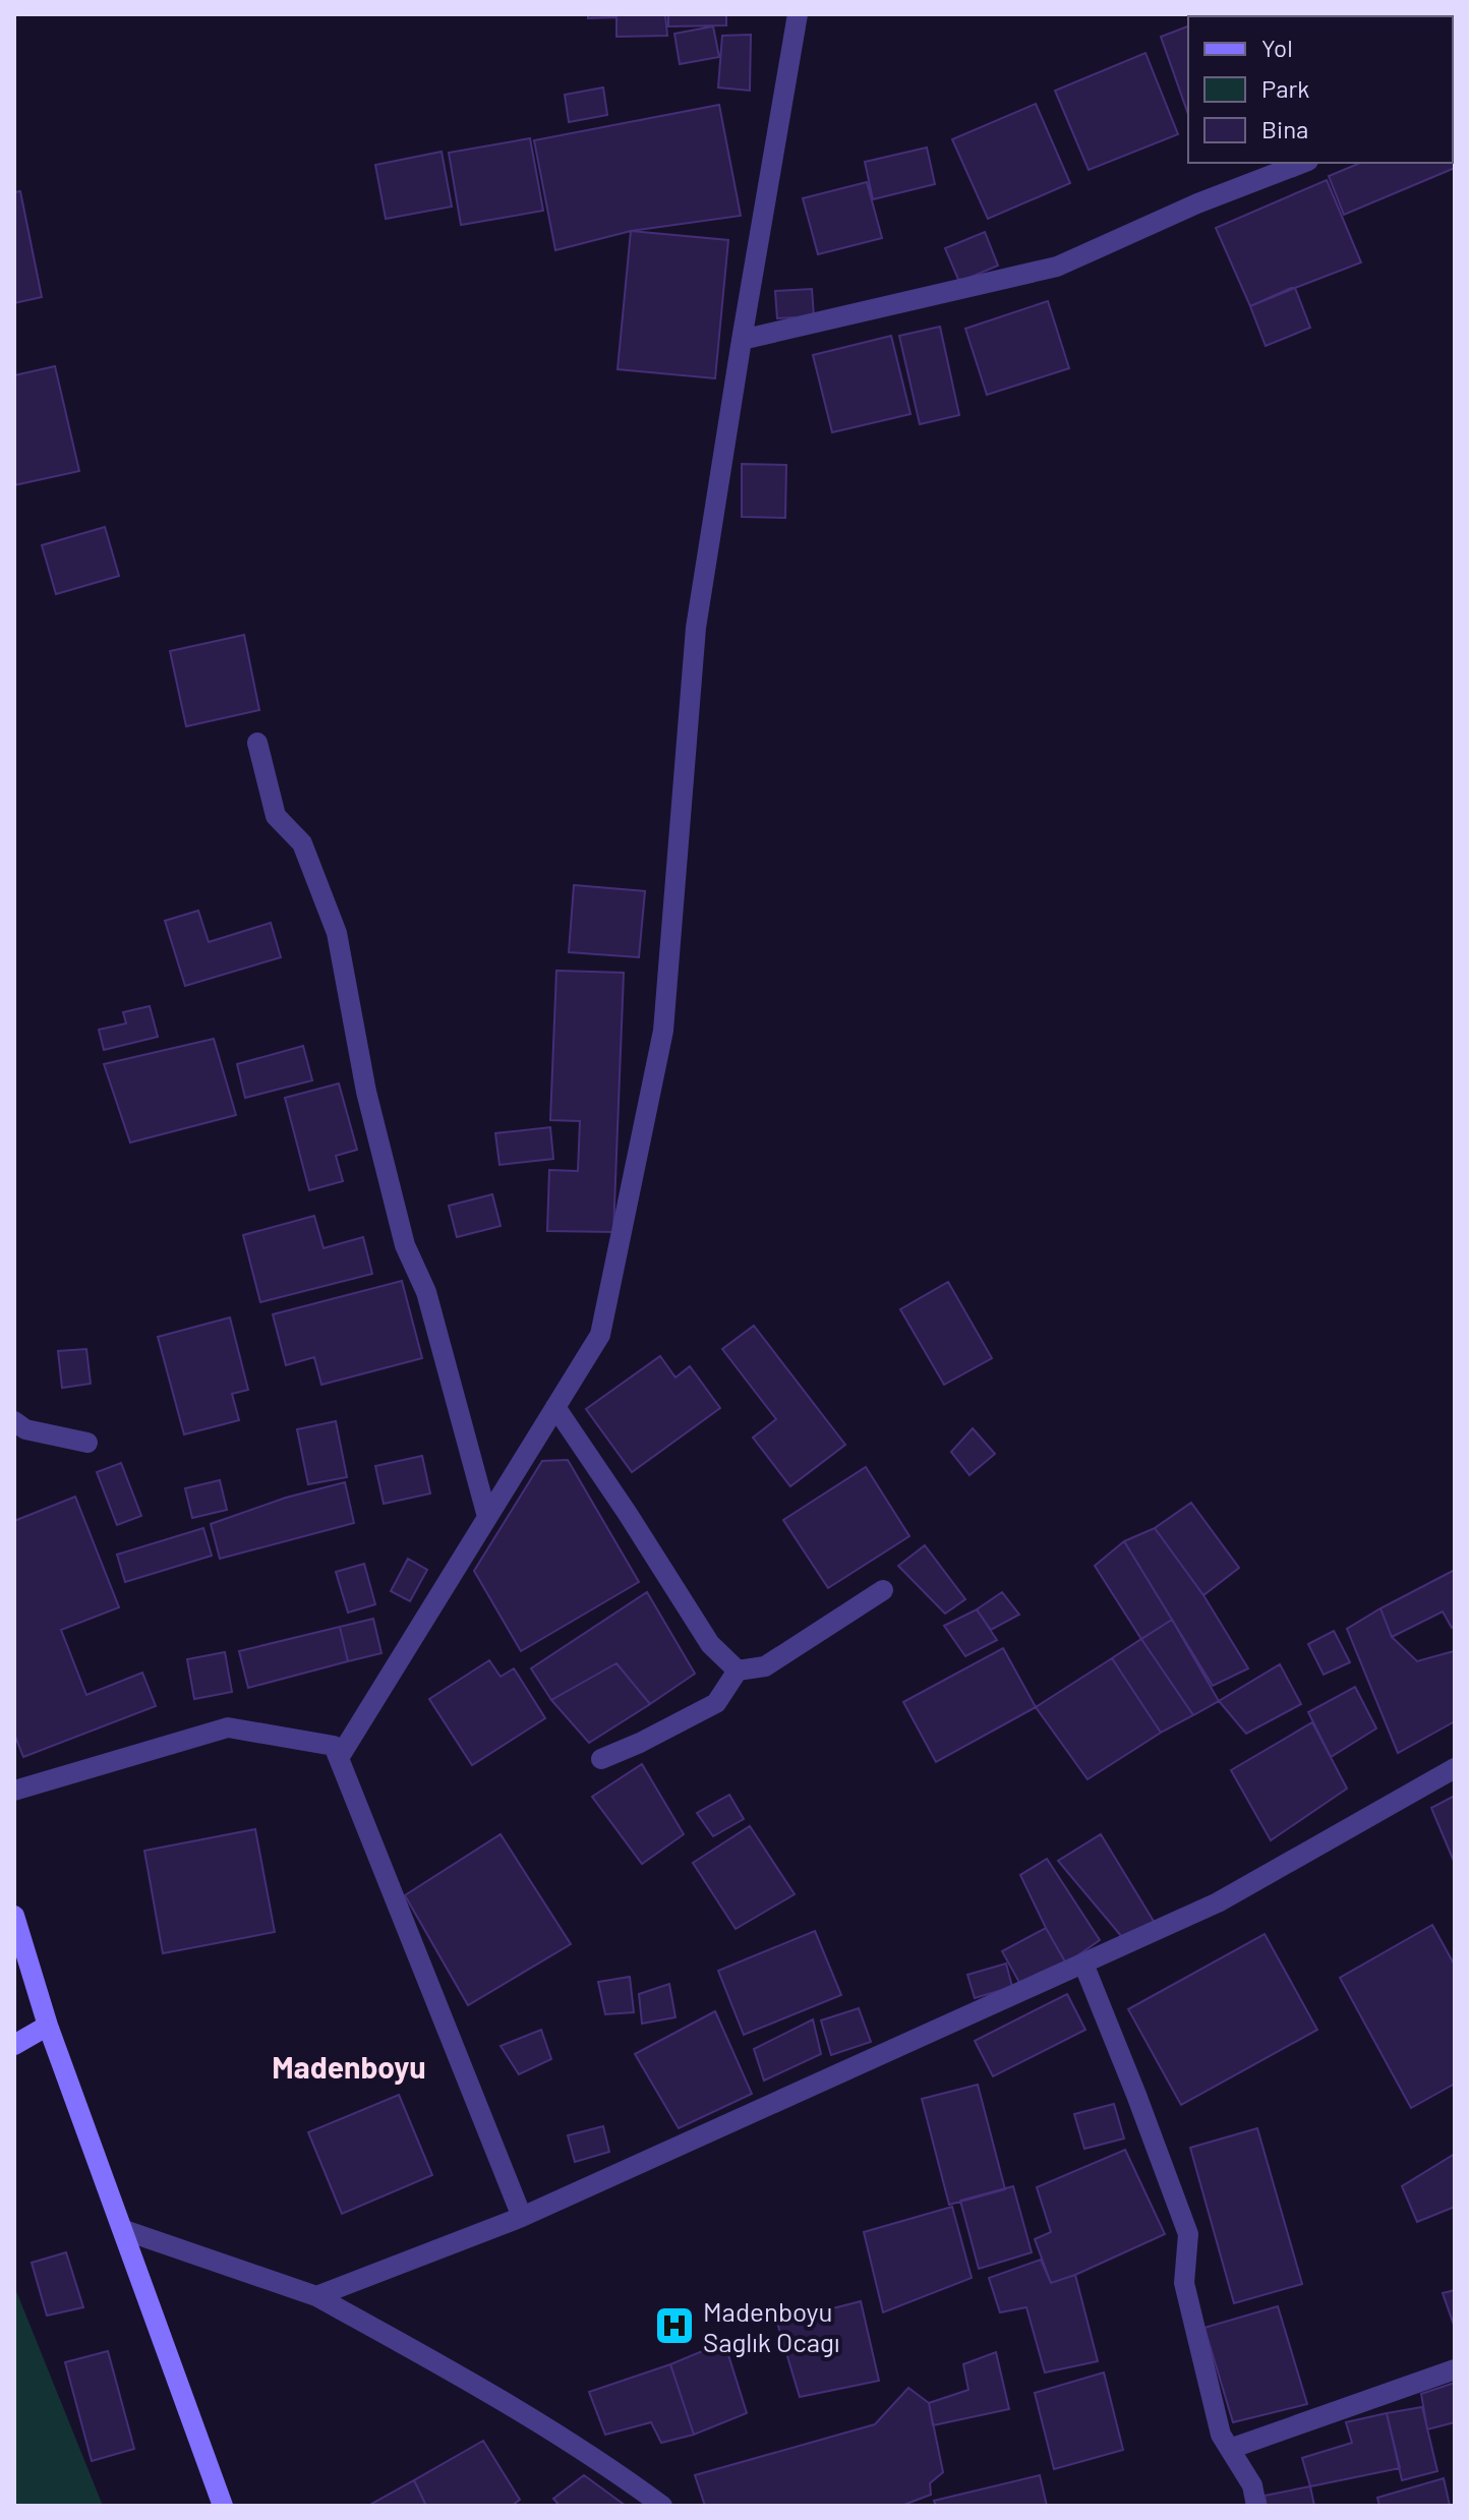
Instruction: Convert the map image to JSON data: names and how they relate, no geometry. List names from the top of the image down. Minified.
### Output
{"districts":["Madenboyu"],"places":{"hospital":["Madenboyu Saglık Ocagı"]},"legend":["Yol","Park","Bina"]}
